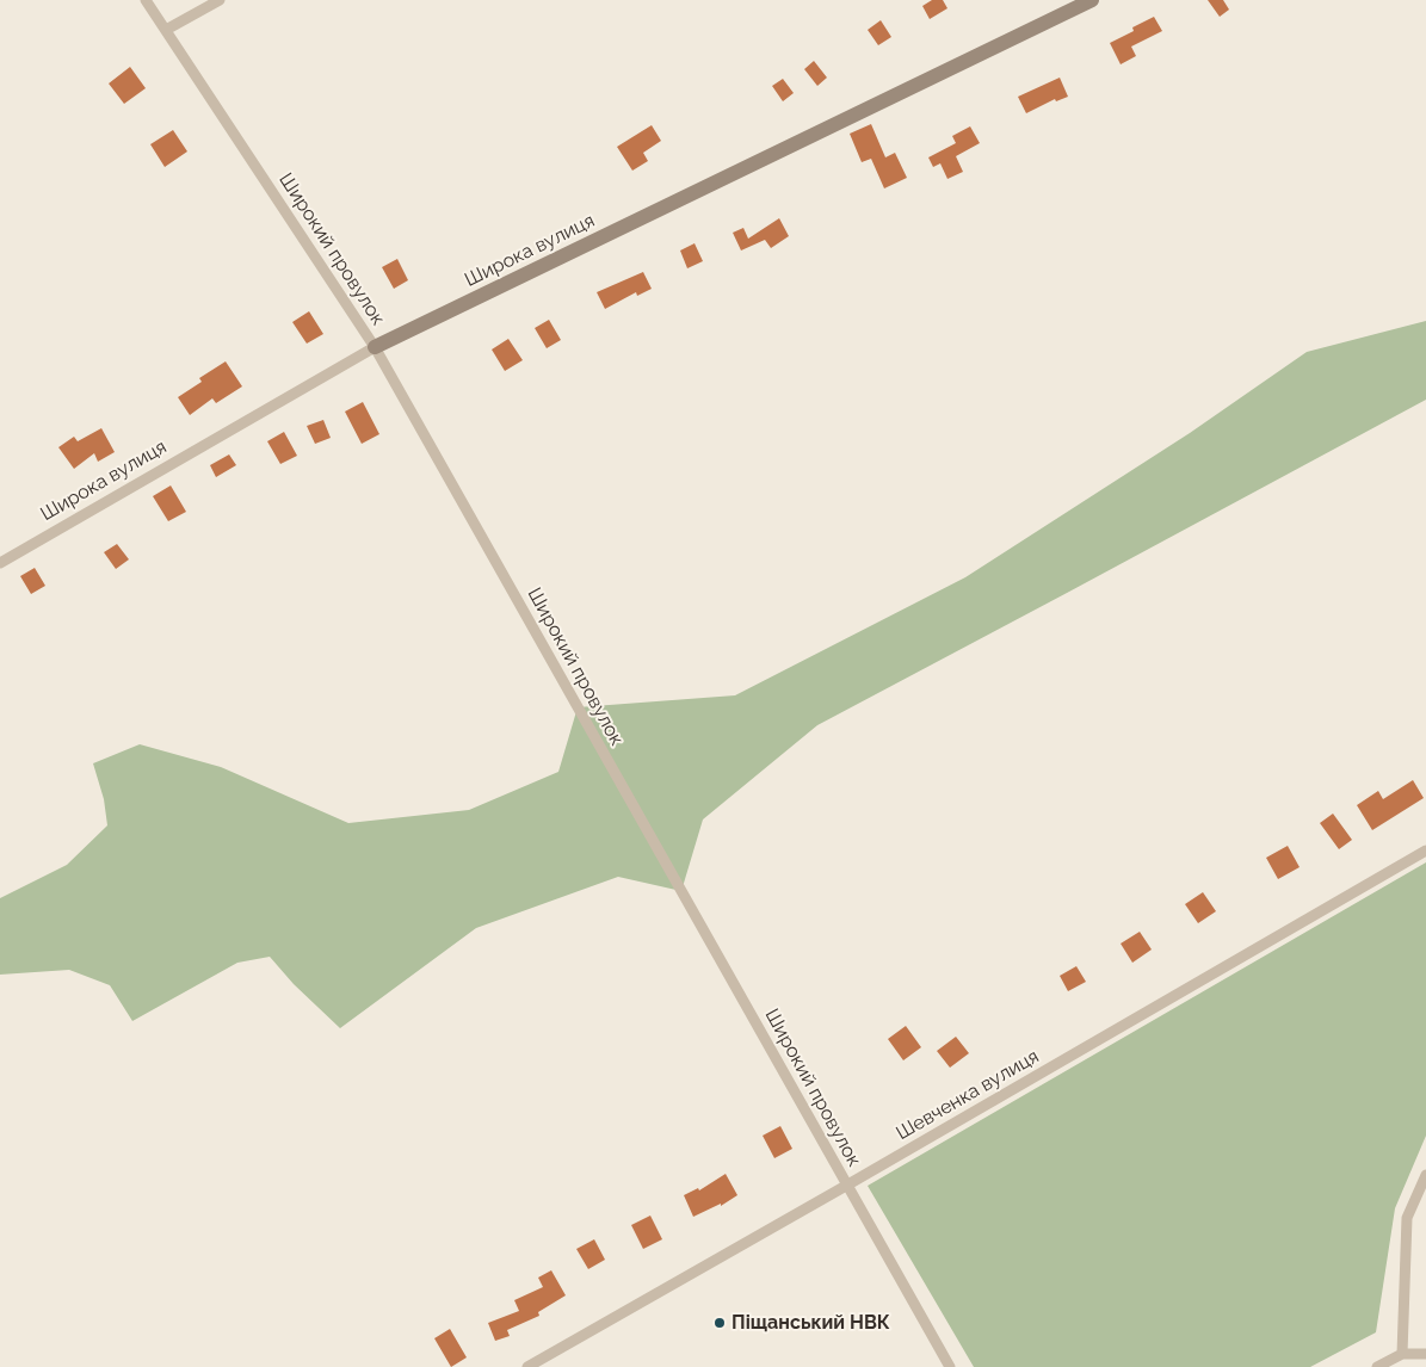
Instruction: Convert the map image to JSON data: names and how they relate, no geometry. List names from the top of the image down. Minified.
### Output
{"streets":{"street":["Широкий провулок","Широка вулиця","Шевченка вулиця"]},"crossings":[["Широкий провулок","Широка вулиця"],["Широкий провулок","Шевченка вулиця"]],"places":["Піщанський НВК"]}
